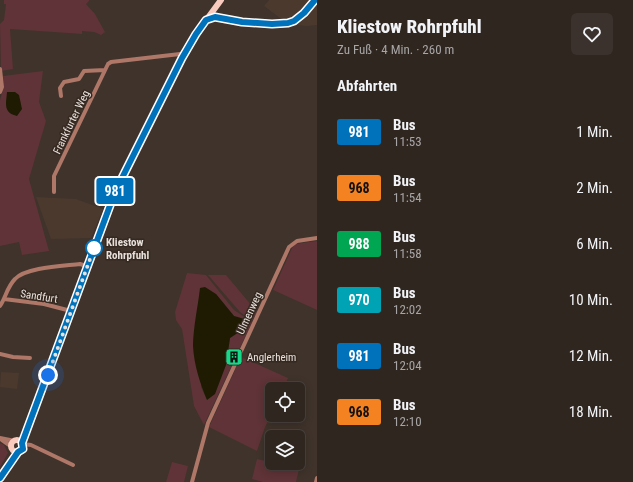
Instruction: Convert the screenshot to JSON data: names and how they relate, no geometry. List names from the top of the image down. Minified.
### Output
{"streets":{"street":["Frankfurter Weg","Sandfurt","Ulmenweg"]},"places":{"other":["Kliestow Rohrpfuhl"],"building":["Anglerheim"]},"lines":["bus line 981"],"page":{"on_map":"981","heading":[["Kliestow Rohrpfuhl","Zu Fuß · 4 Min. · 260 m"],"Abfahrten"],"list":[{"mark":"981","name":"Bus","note":"11:53","value":"1 Min."},{"mark":"968","name":"Bus","note":"11:54","value":"2 Min."},{"mark":"988","name":"Bus","note":"11:58","value":"6 Min."},{"mark":"970","name":"Bus","note":"12:02","value":"10 Min."},{"mark":"981","name":"Bus","note":"12:04","value":"12 Min."},{"mark":"968","name":"Bus","note":"12:10","value":"18 Min."}]}}
